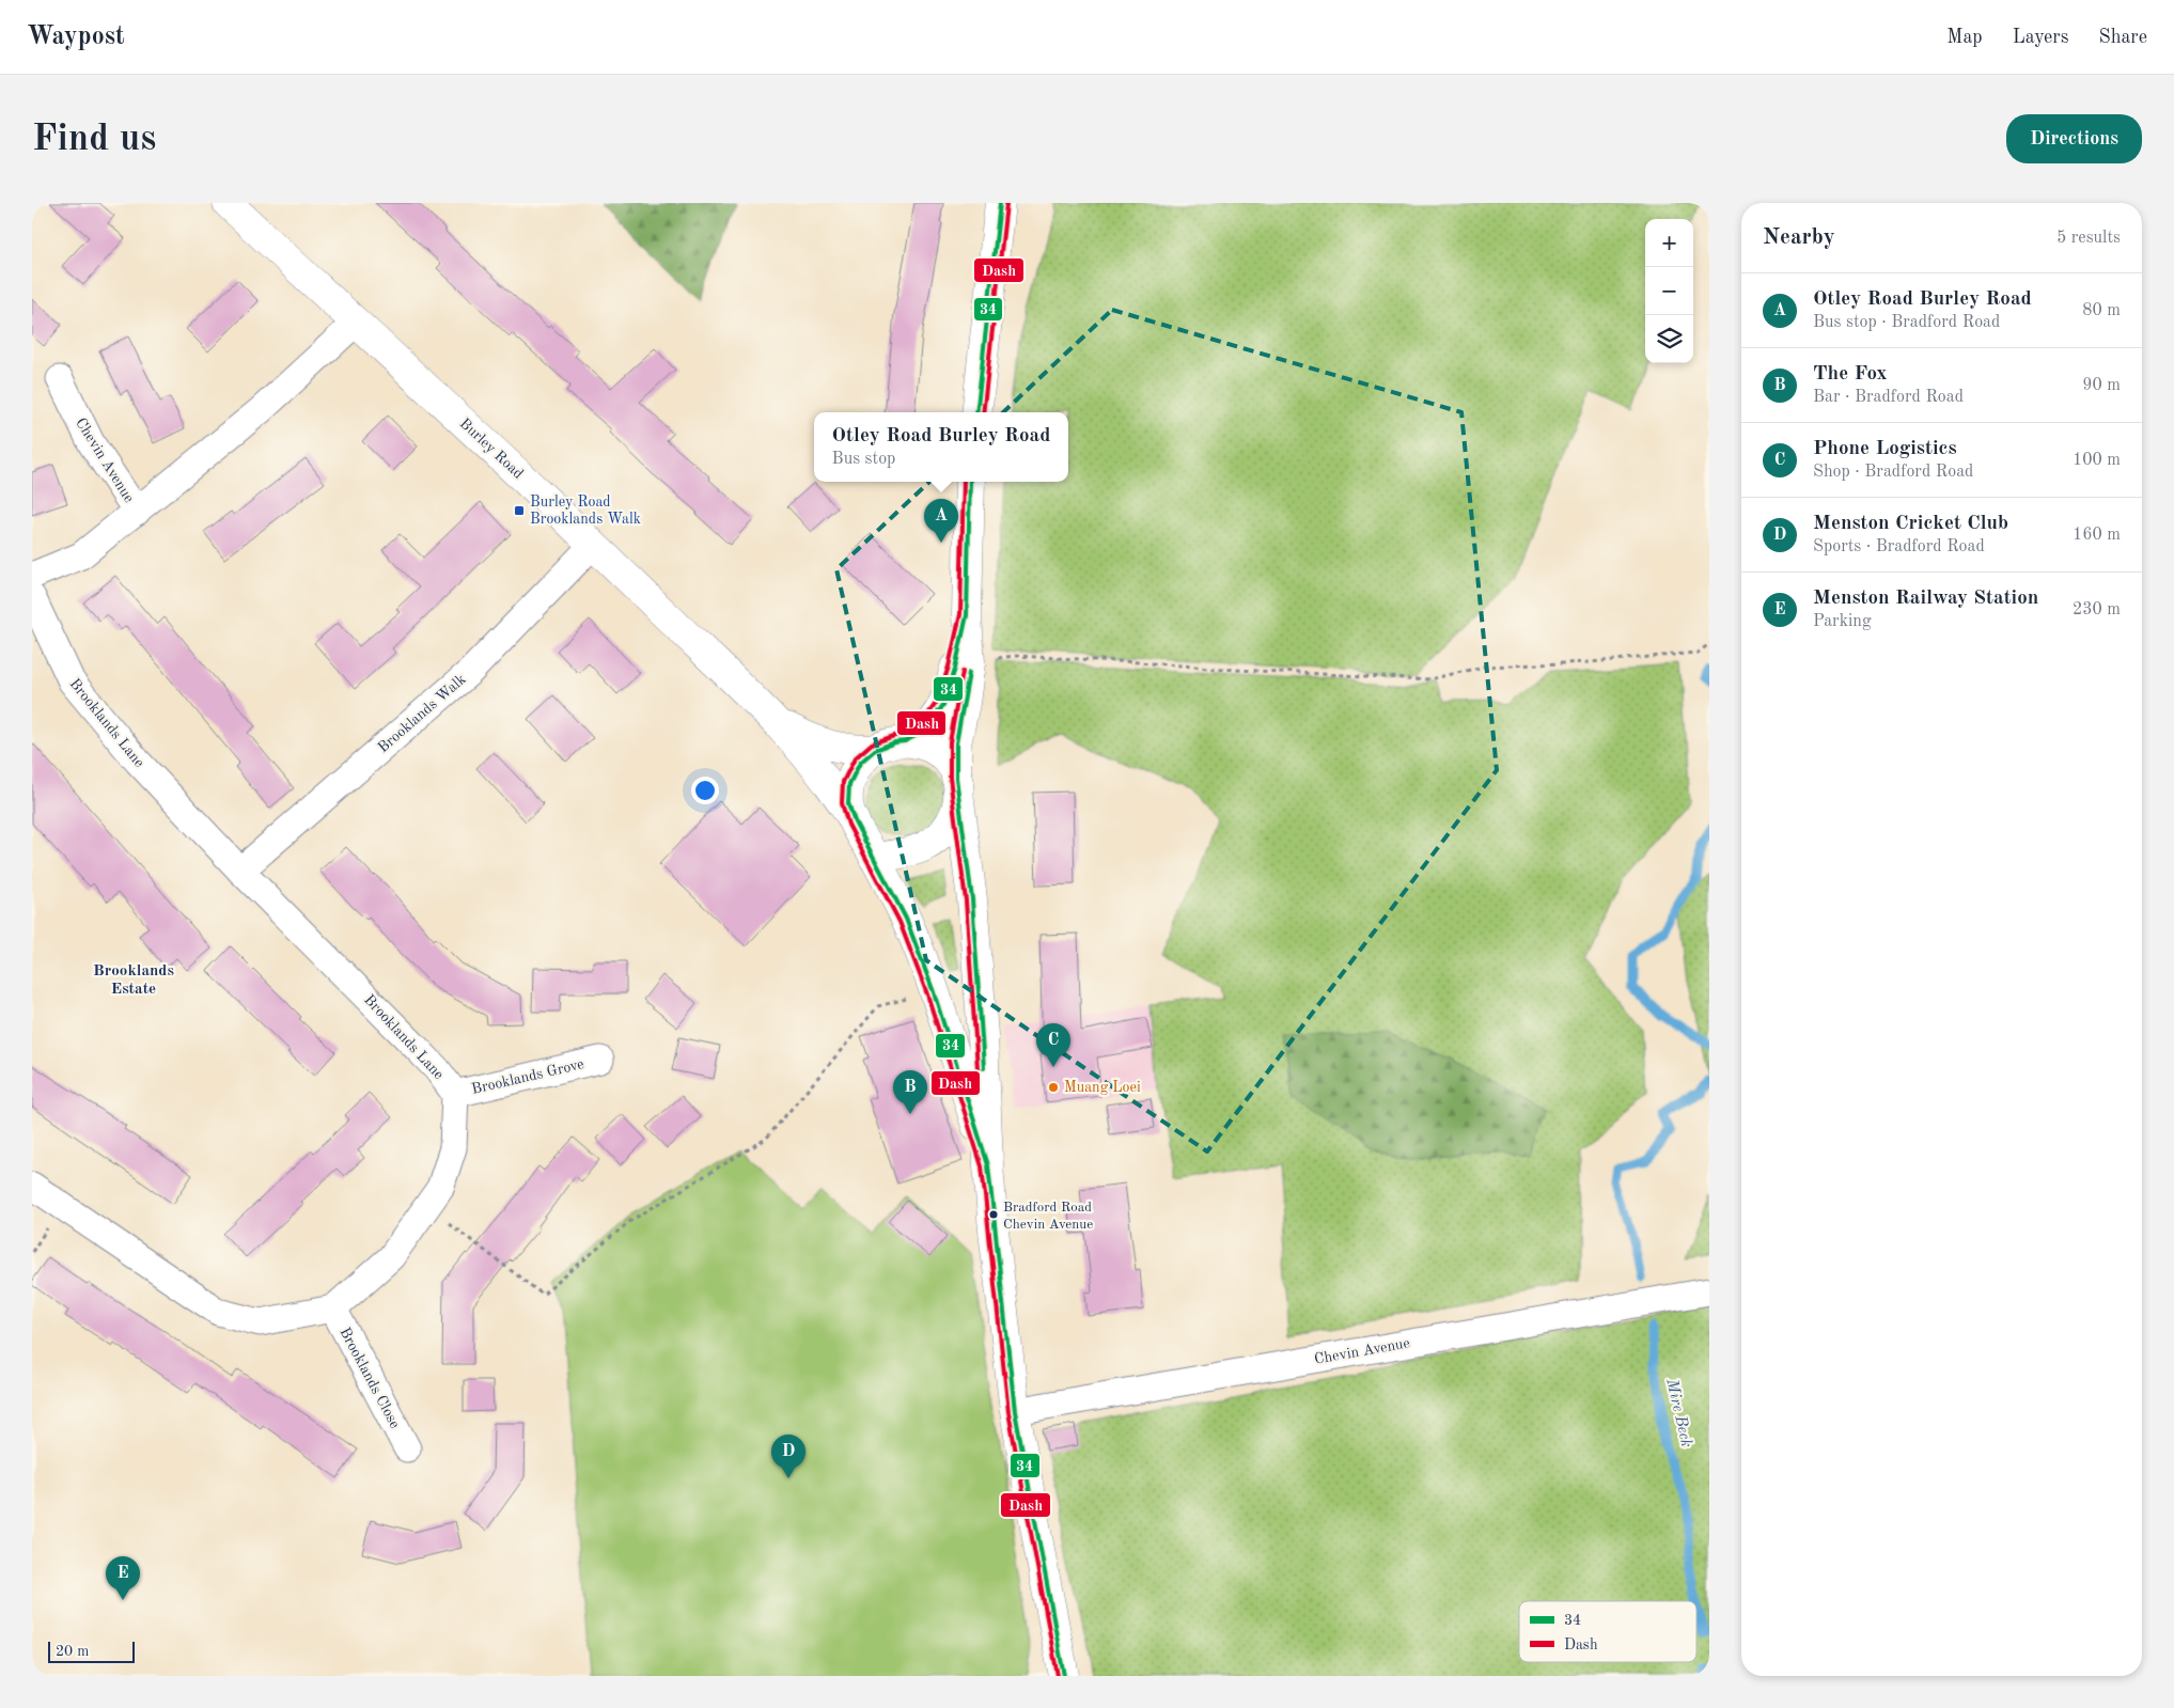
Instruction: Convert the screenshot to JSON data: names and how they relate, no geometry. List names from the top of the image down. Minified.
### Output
{"streets":{"main road":["Burley Road"],"street":["Chevin Avenue","Brooklands Walk","Brooklands Lane","Brooklands Grove","Brooklands Close"]},"crossings":[["Burley Road","Brooklands Walk"],["Brooklands Walk","Brooklands Lane"],["Brooklands Lane","Brooklands Grove"],["Brooklands Lane","Brooklands Close"]],"districts":["Brooklands Estate"],"water":["Mire Beck"],"places":{"transit":["Burley Road Brooklands Walk"],"other":["Muang Loei","Bradford Road Chevin Avenue"]},"lines":["transit line 34","transit line Dash"],"legend":["34","Dash"],"scale_bar":"20 m","page":{"header":"Waypost","nav":["Map","Layers","Share"],"buttons":"Directions","title":"Find us","heading":["Nearby","5 results"],"map_buttons":["+","−"],"list":[{"mark":"A","name":"Otley Road Burley Road","note":"Bus stop · Bradford Road","value":"80 m"},{"mark":"B","name":"The Fox","note":"Bar · Bradford Road","value":"90 m"},{"mark":"C","name":"Phone Logistics","note":"Shop · Bradford Road","value":"100 m"},{"mark":"D","name":"Menston Cricket Club","note":"Sports · Bradford Road","value":"160 m"},{"mark":"E","name":"Menston Railway Station","note":"Parking","value":"230 m"}],"popup":["Otley Road Burley Road","Bus stop"],"pins":["A","C","B","D","E"],"scale":"20 m"}}
